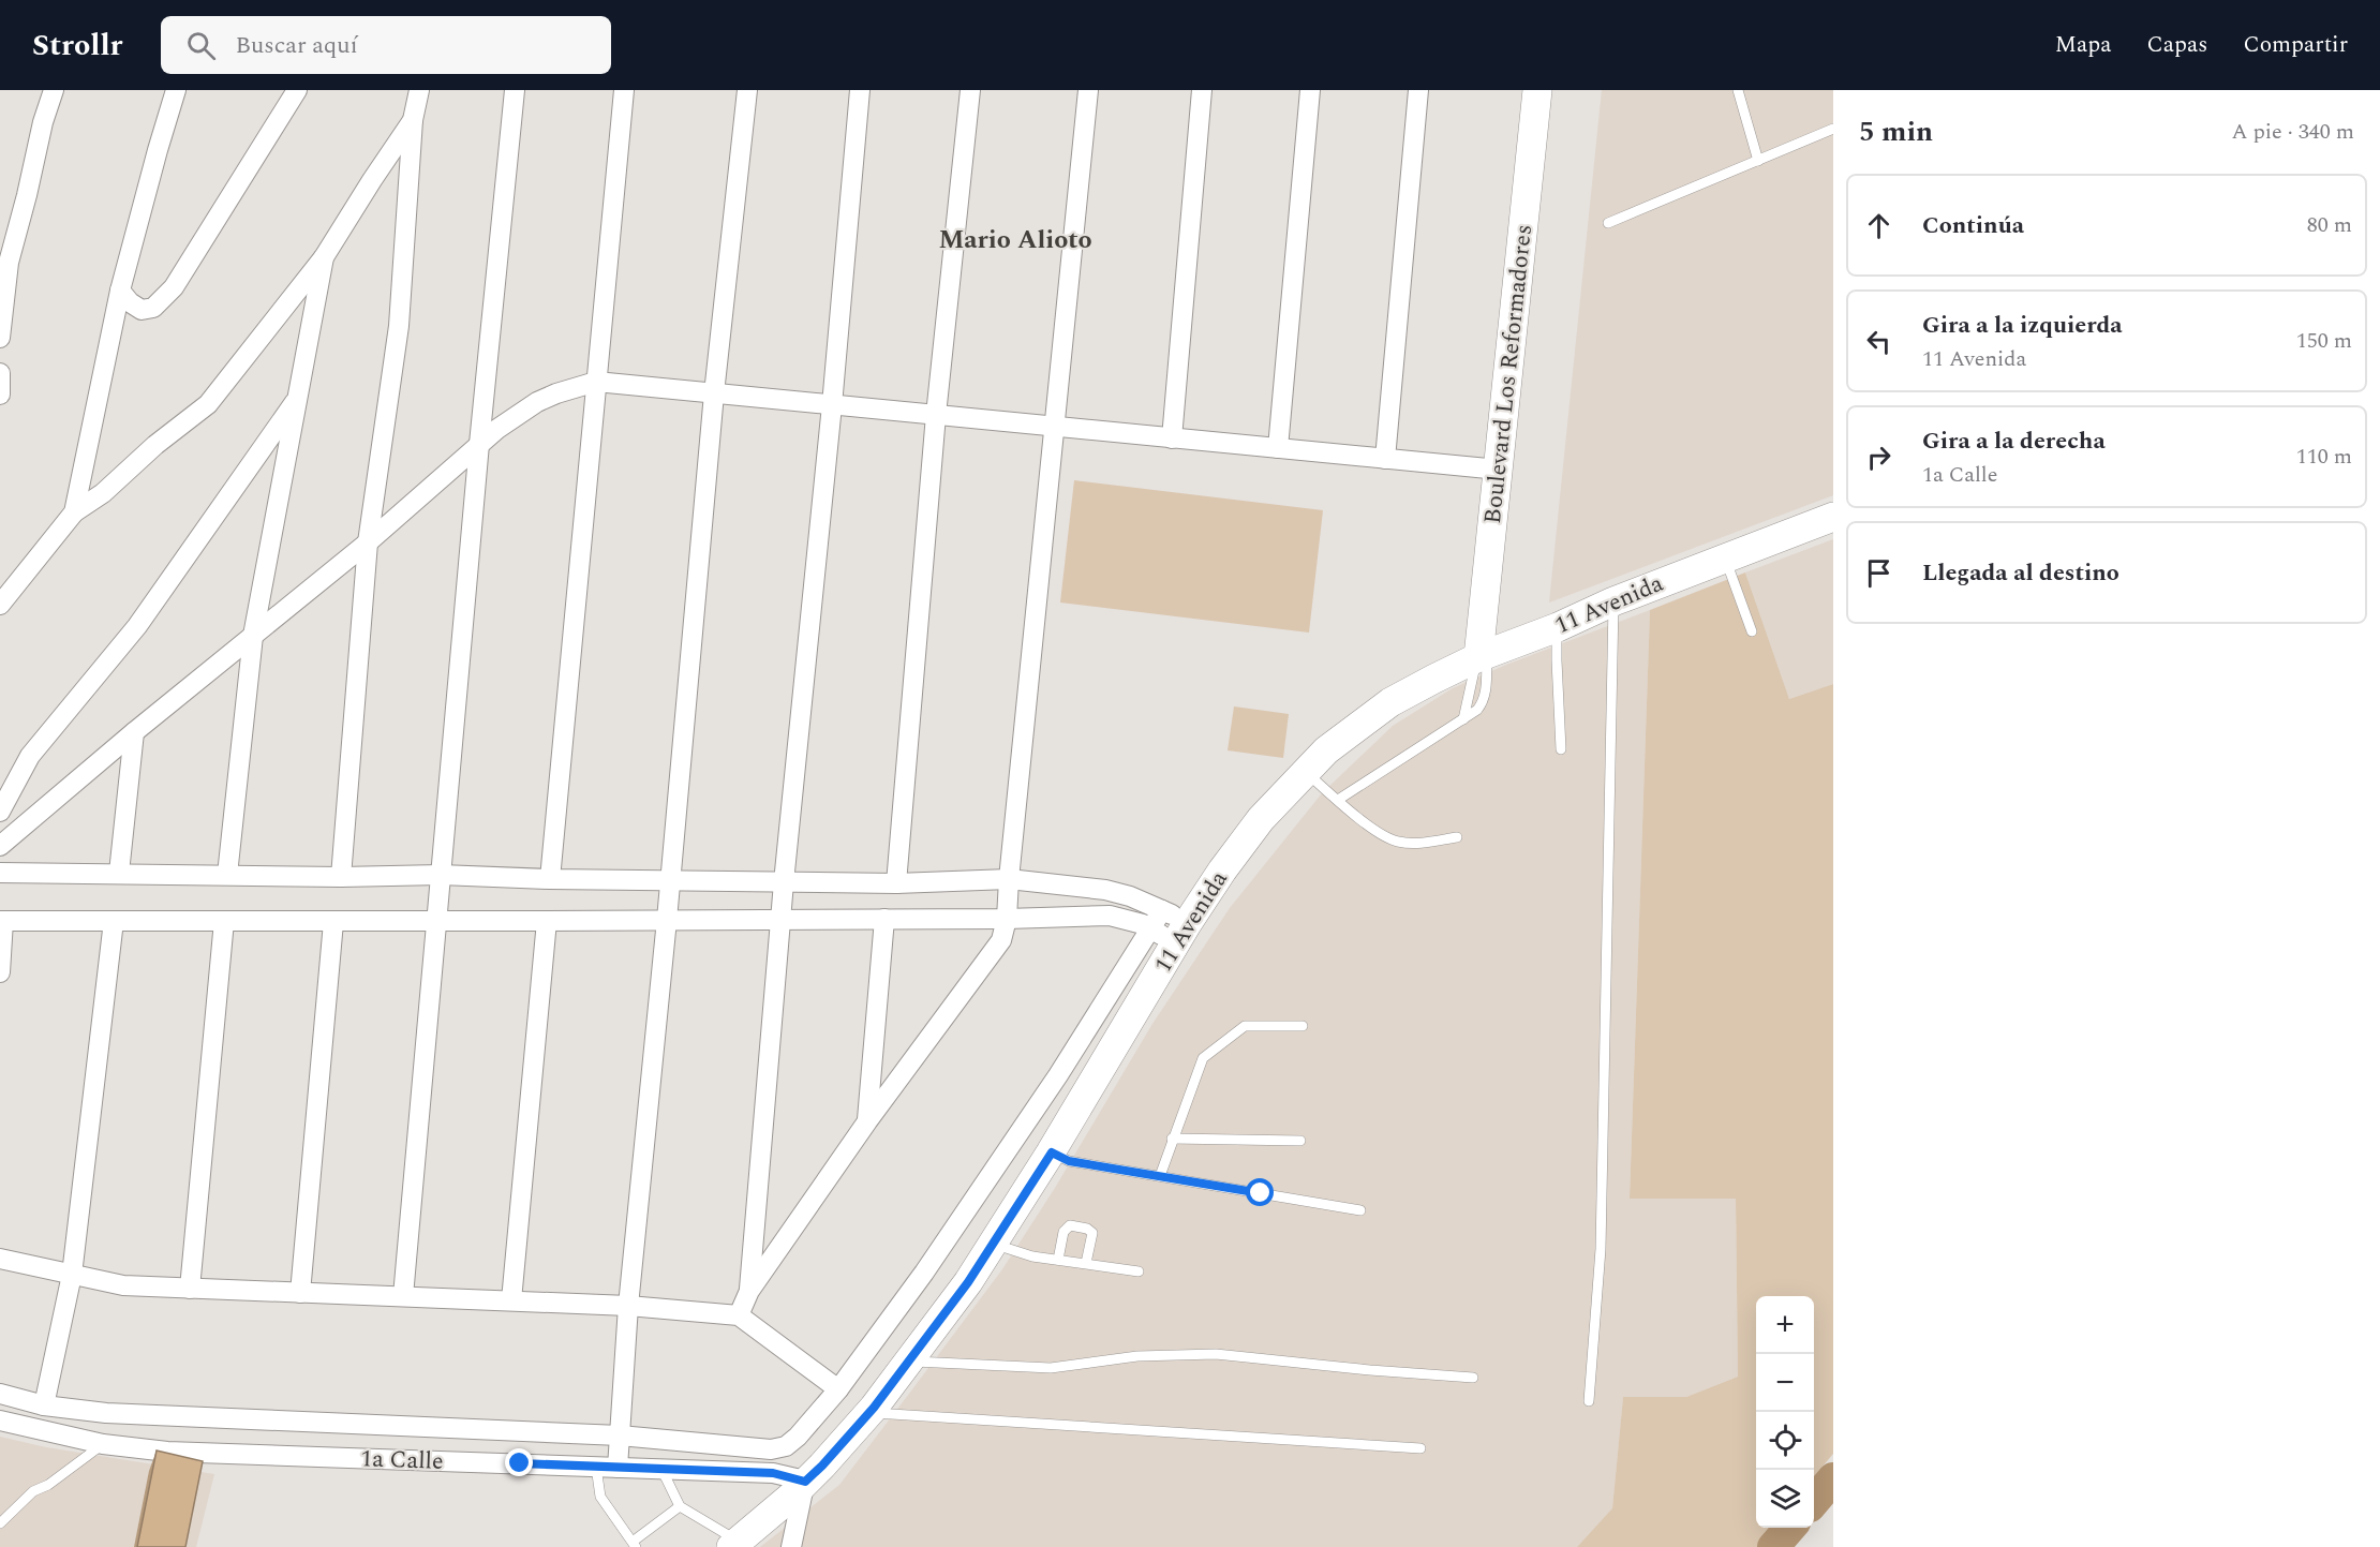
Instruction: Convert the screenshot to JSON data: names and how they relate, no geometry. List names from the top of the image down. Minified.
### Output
{"streets":{"main road":["Boulevard Los Reformadores","11 Avenida"],"street":["1a Calle"]},"crossings":[["Boulevard Los Reformadores","11 Avenida"],["11 Avenida","1a Calle"]],"districts":["Mario Alioto"],"page":{"header":"Strollr","search":"Buscar aquí","nav":["Mapa","Capas","Compartir"],"heading":["5 min","A pie · 340 m"],"list":[["Continúa","80 m"],["Gira a la izquierda","11 Avenida","150 m"],["Gira a la derecha","1a Calle","110 m"],"Llegada al destino"],"map_buttons":["+","−"]}}
